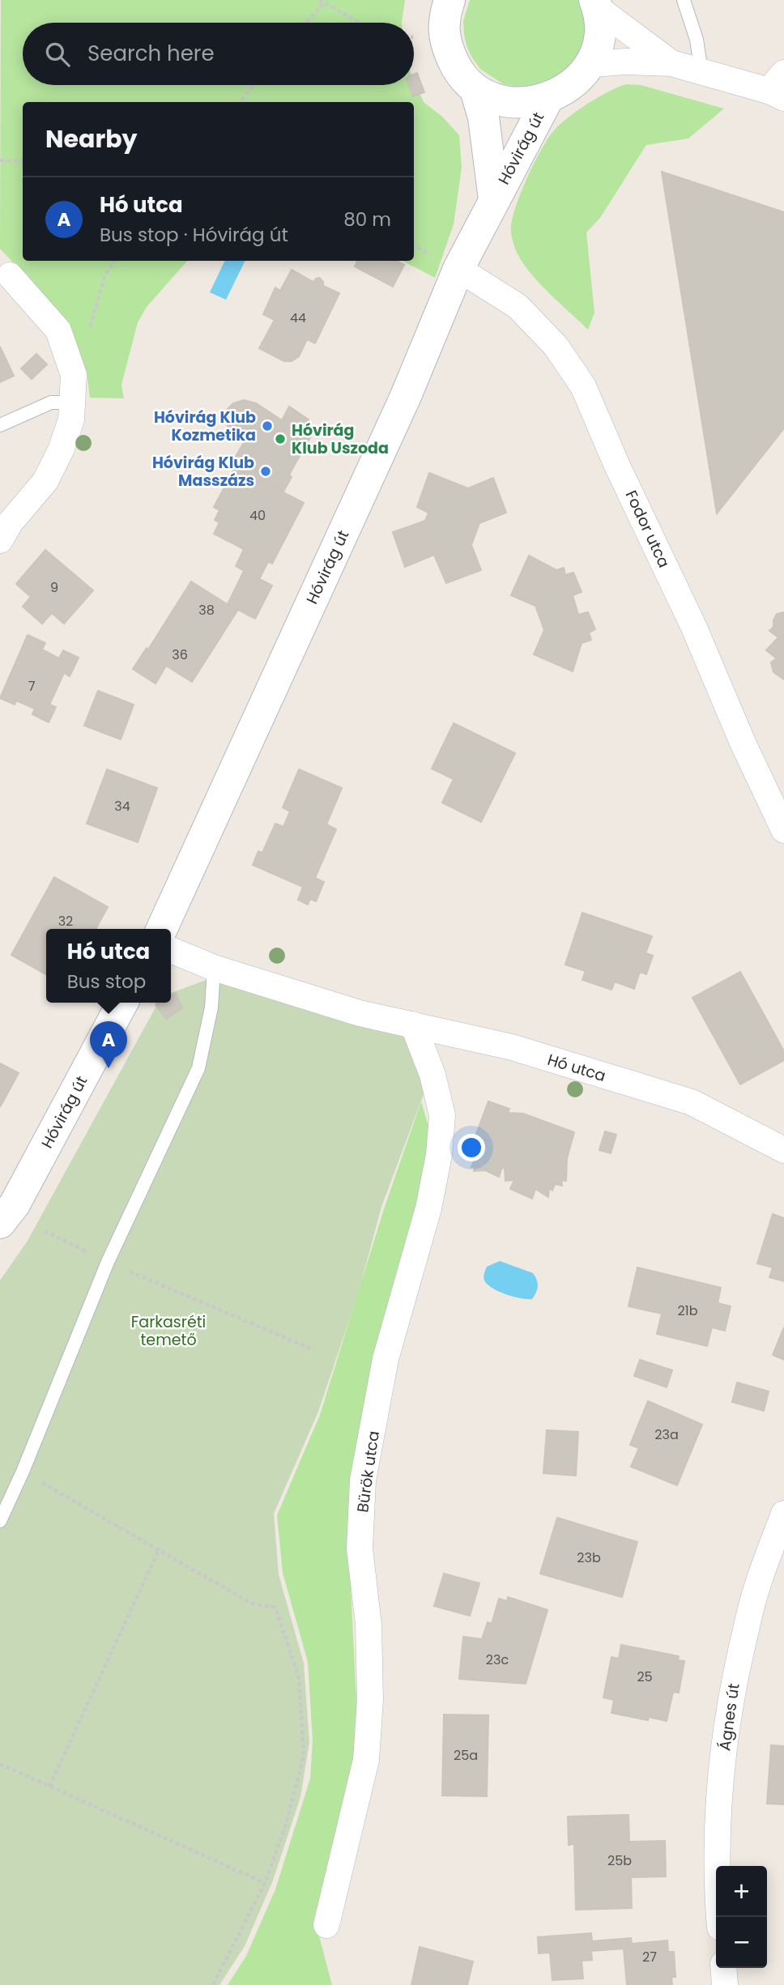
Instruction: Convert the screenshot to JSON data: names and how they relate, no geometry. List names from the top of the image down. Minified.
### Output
{"streets":{"street":["Hóvirág út","Fodor utca","Hó utca","Bürök utca","Ágnes út"]},"crossings":[["Hóvirág út","Fodor utca"],["Hó utca","Bürök utca"]],"parks":["Farkasréti temető"],"places":["Hóvirág Klub Kozmetika","Hóvirág Klub Uszoda","Hóvirág Klub Masszázs"],"house_numbers":["44","40","9","38","36","7","34","32","21b","23a","23b","23c","25","25a","25b","27"],"page":{"search":"Search here","heading":"Nearby","list":[{"mark":"A","name":"Hó utca","note":"Bus stop · Hóvirág út","value":"80 m"}],"popup":["Hó utca","Bus stop"],"pins":"A","map_buttons":["+","−"]}}
